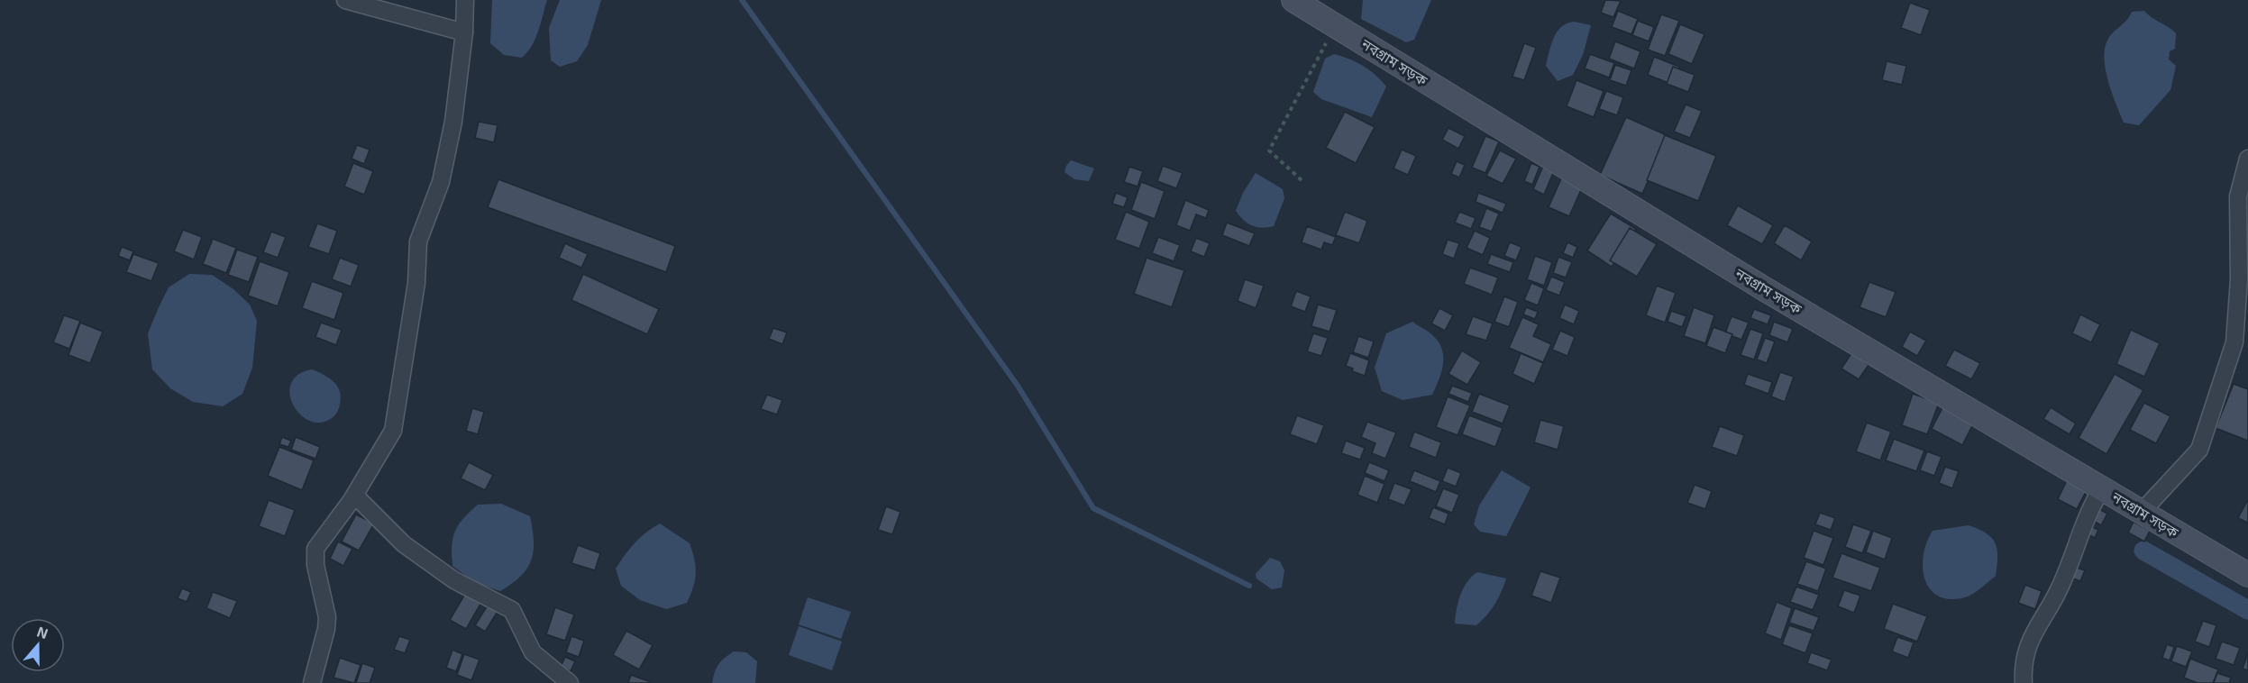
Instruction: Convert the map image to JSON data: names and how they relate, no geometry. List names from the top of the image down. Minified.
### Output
{"streets":{"main road":["নবগ্রাম সড়ক"]},"north":"top"}
